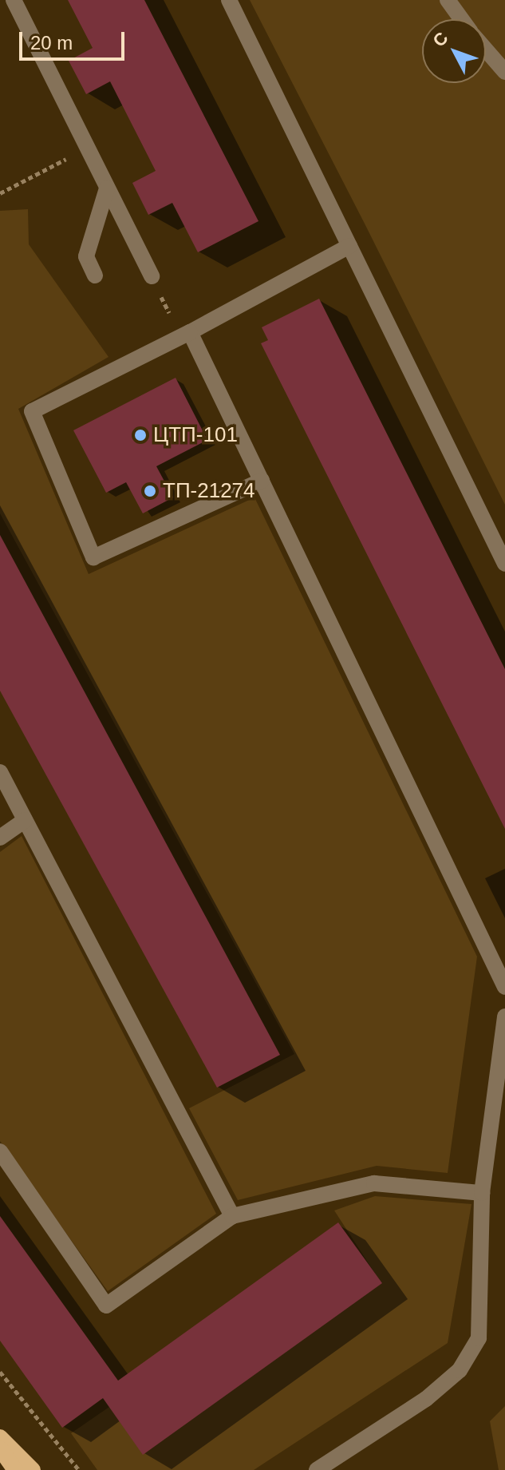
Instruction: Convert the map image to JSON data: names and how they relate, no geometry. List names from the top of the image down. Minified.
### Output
{"places":["ЦТП-101","ТП-21274"],"scale_bar":"20 m","north":"top left"}
